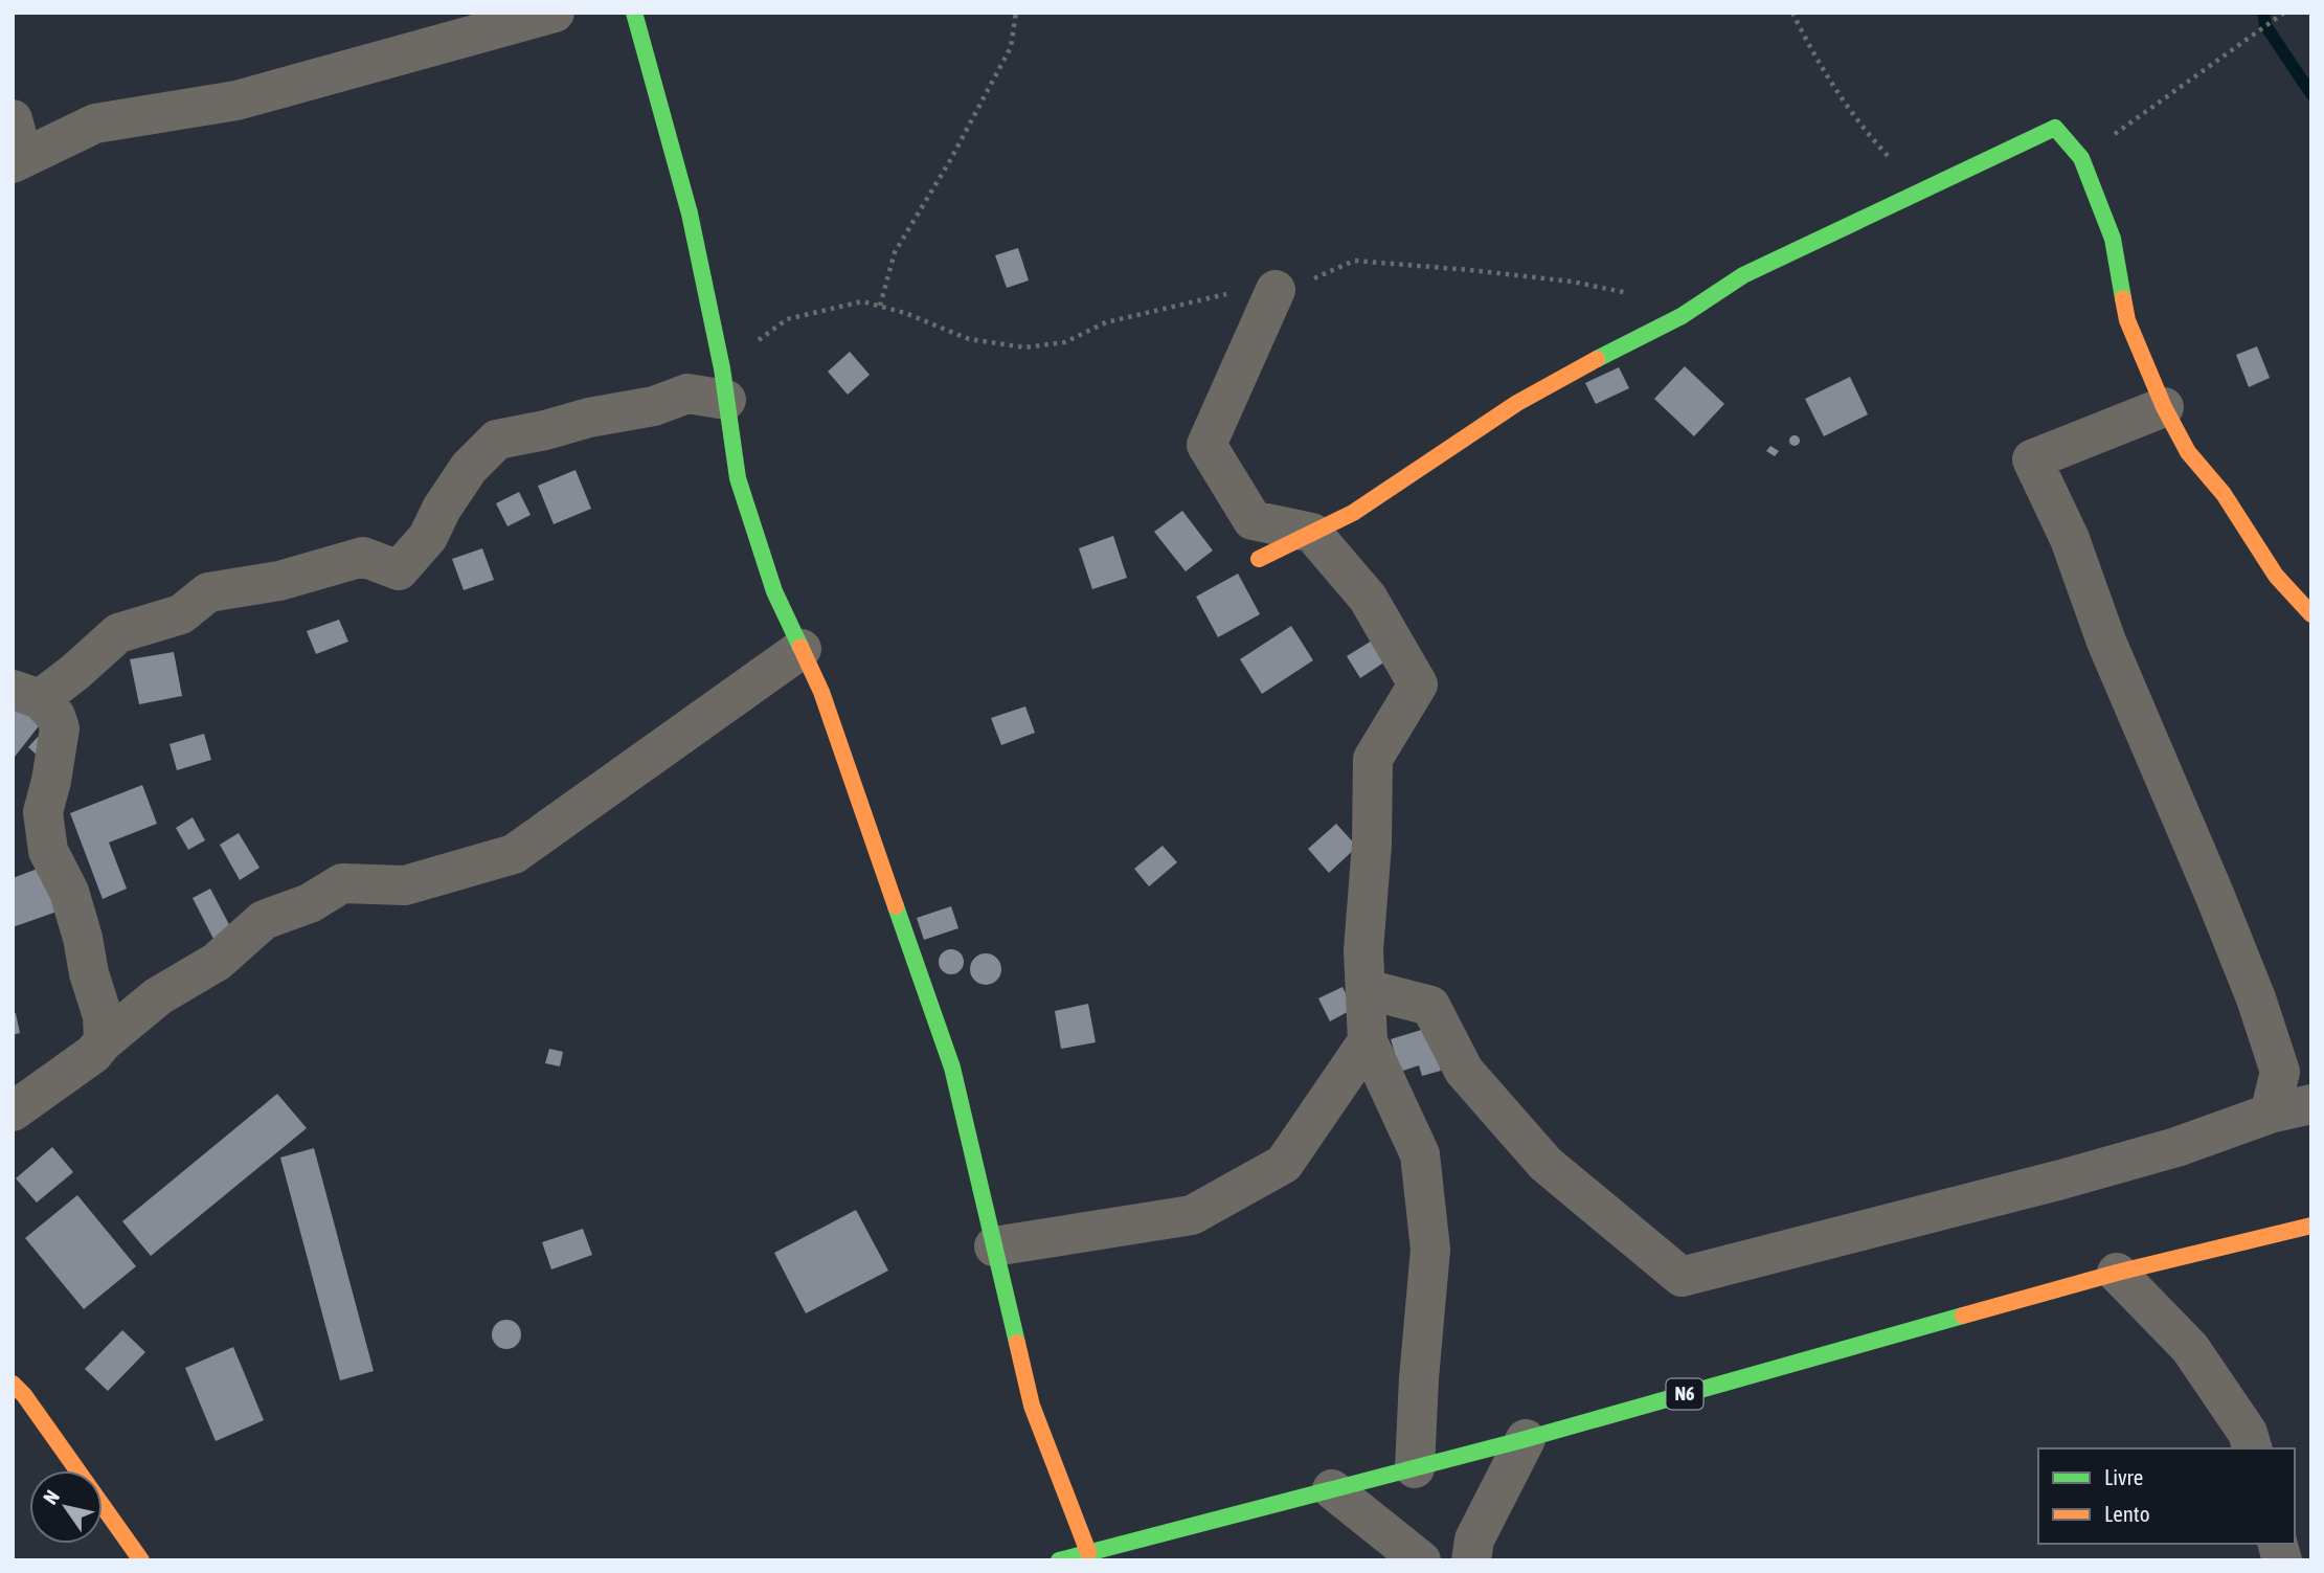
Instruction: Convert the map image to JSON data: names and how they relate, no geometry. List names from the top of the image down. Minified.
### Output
{"streets":{"main road":["N6"]},"legend":["Livre","Lento"],"north":"top left"}
